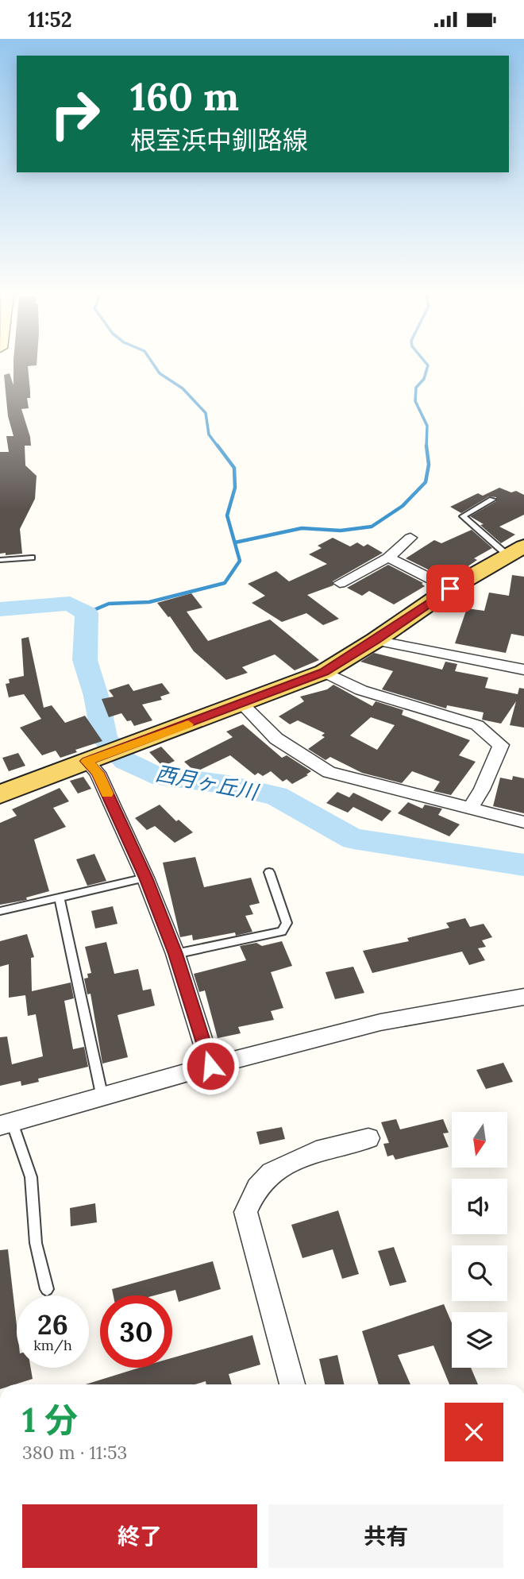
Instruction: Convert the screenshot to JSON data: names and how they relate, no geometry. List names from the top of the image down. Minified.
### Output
{"water":["西月ヶ丘川"],"north":"bottom","page":{"status":"11:52","turn":["160 m","根室浜中釧路線"],"speed":"26 km/h","limit":"30","heading":["1 分","380 m · 11:53"],"buttons":["終了","共有"]}}
